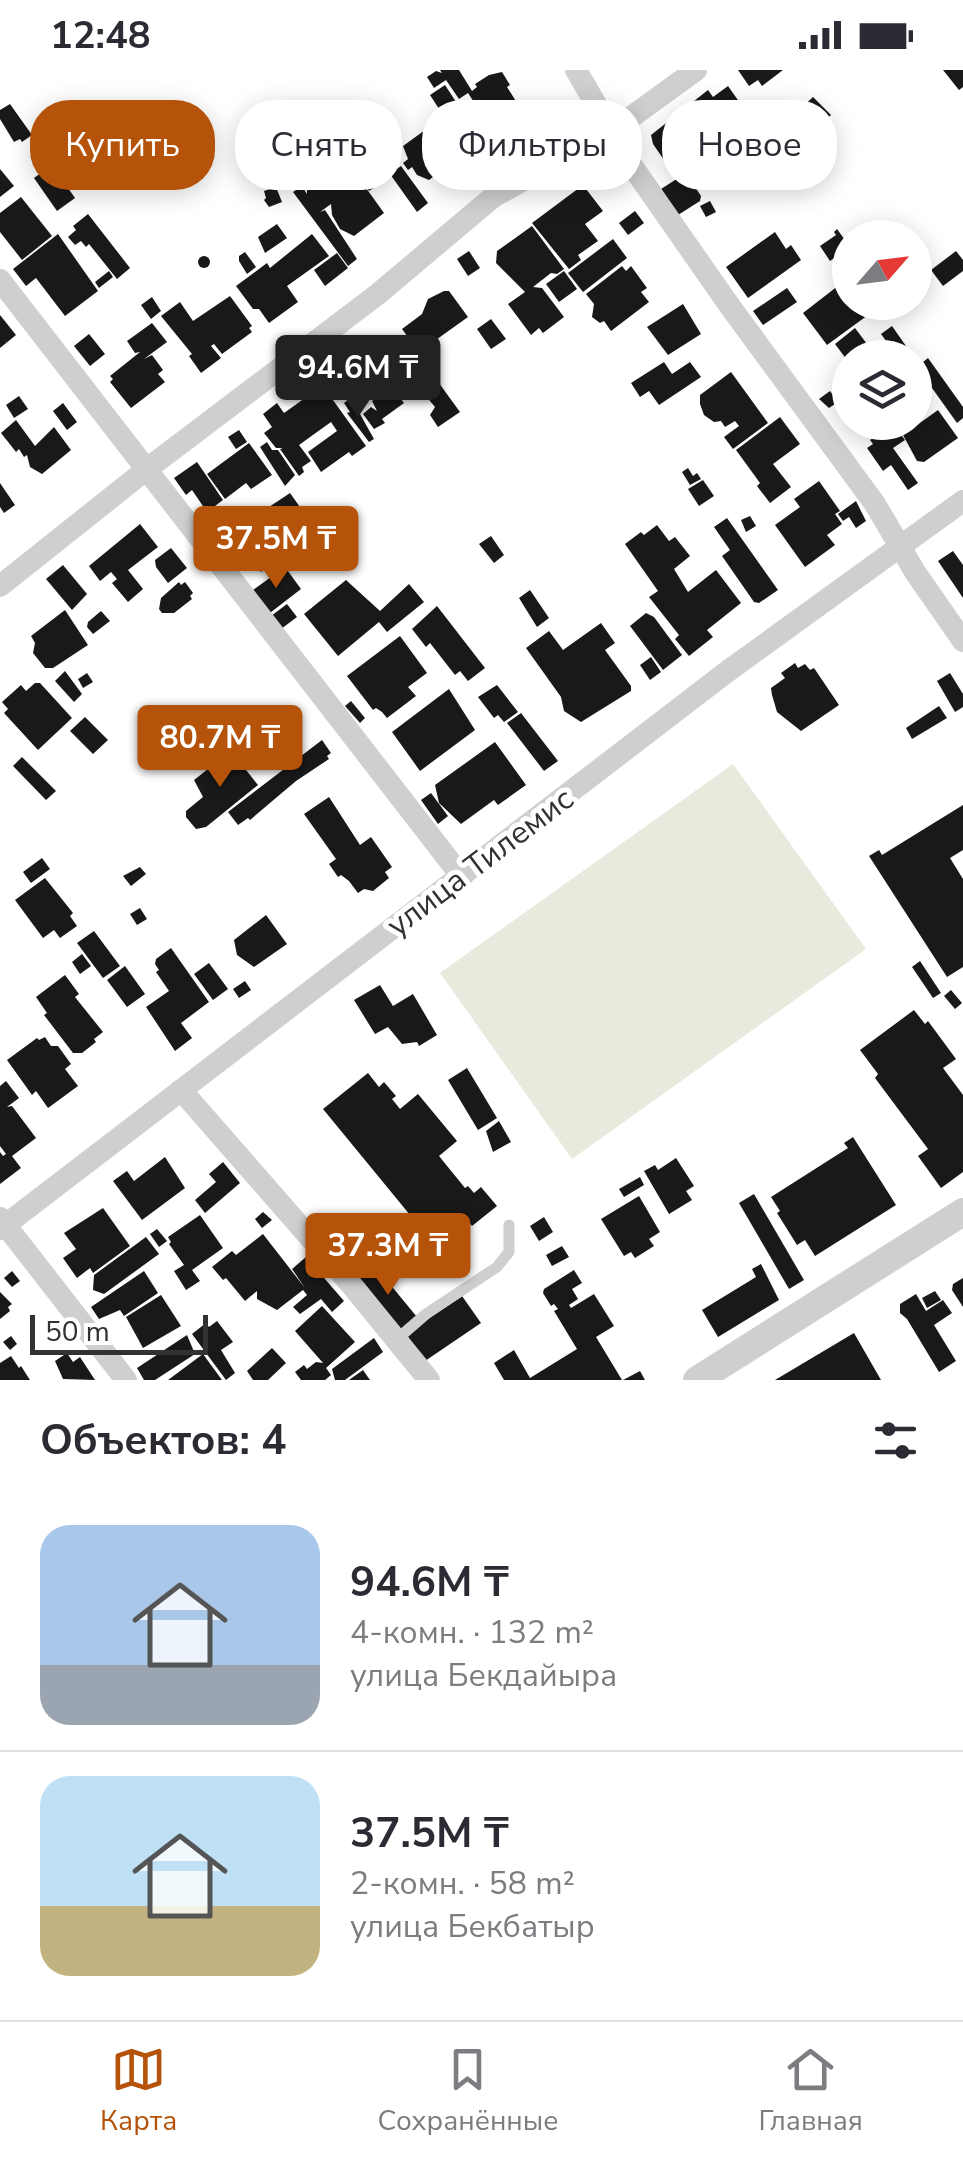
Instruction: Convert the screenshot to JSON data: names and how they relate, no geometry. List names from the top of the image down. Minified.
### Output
{"streets":{"street":["улица Тилемис"]},"scale_bar":"50 m","north":"top right","page":{"status":"12:48","chip":["Купить","Снять","Фильтры","Новое"],"price":["94.6M ₸","37.5M ₸","80.7M ₸","37.3M ₸"],"scale":"50 m","heading":"Объектов: 4","list":[{"name":"94.6M ₸","note":"4-комн. · 132 m² · улица Бекдайыра"},{"name":"37.5M ₸","note":"2-комн. · 58 m² · улица Бекбатыр"}],"tabs":["Карта","Сохранённые","Главная"]}}
